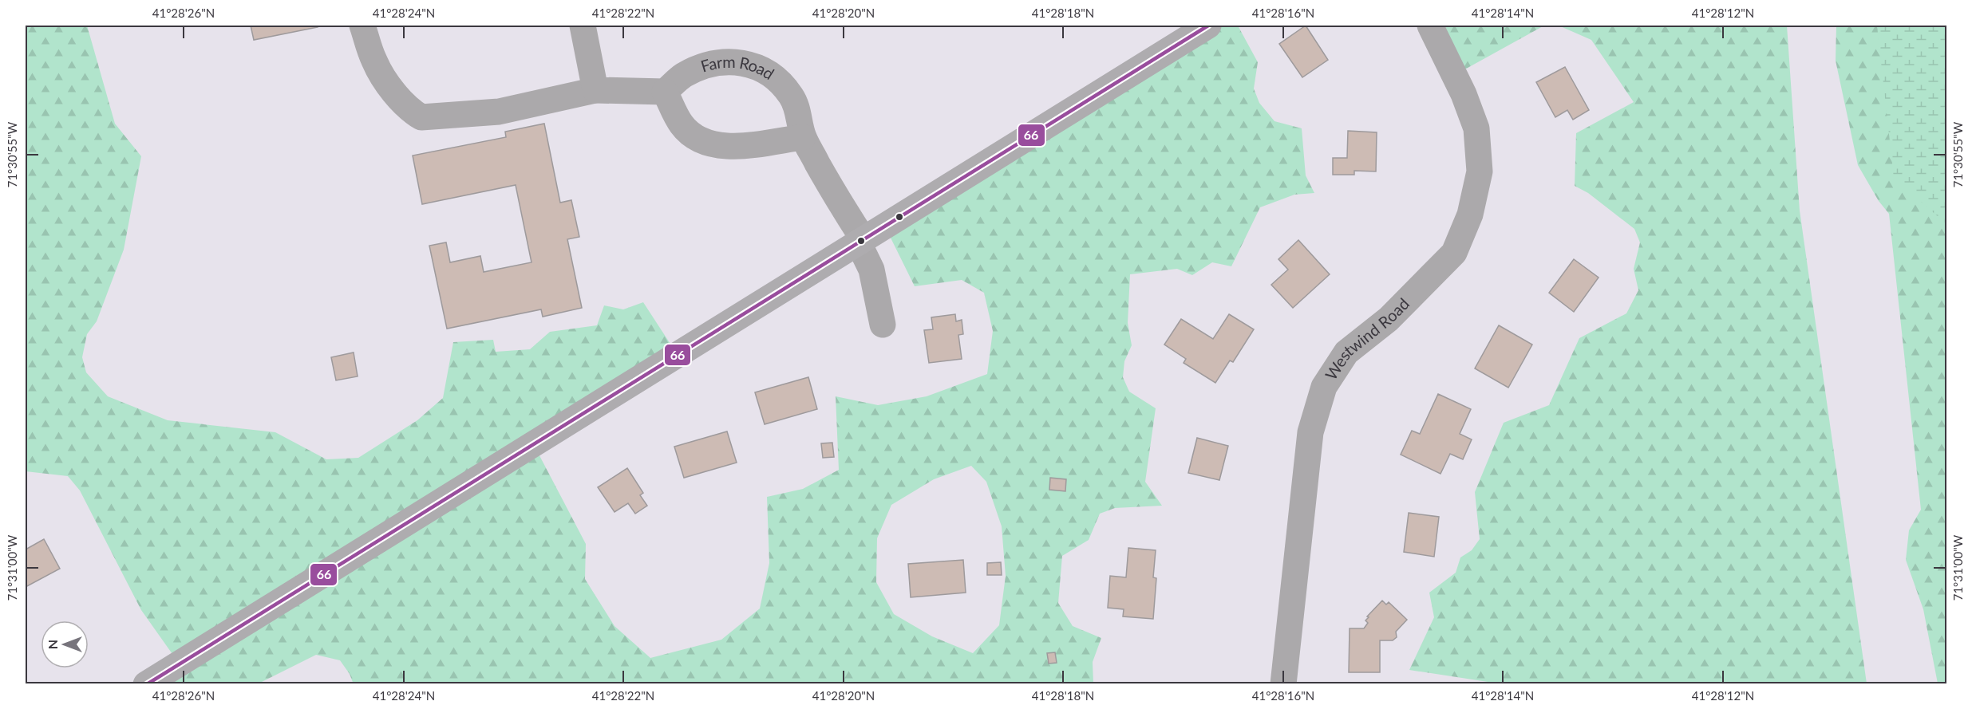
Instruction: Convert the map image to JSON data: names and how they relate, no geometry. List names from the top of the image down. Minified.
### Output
{"streets":{"street":["Farm Road","Westwind Road"]},"lines":["transit line 66"],"north":"left","coordinates":["41°28'26\"N","41°28'24\"N","41°28'22\"N","41°28'20\"N","41°28'18\"N","41°28'16\"N","41°28'14\"N","41°28'12\"N","71°30'55\"W","71°31'00\"W"]}
